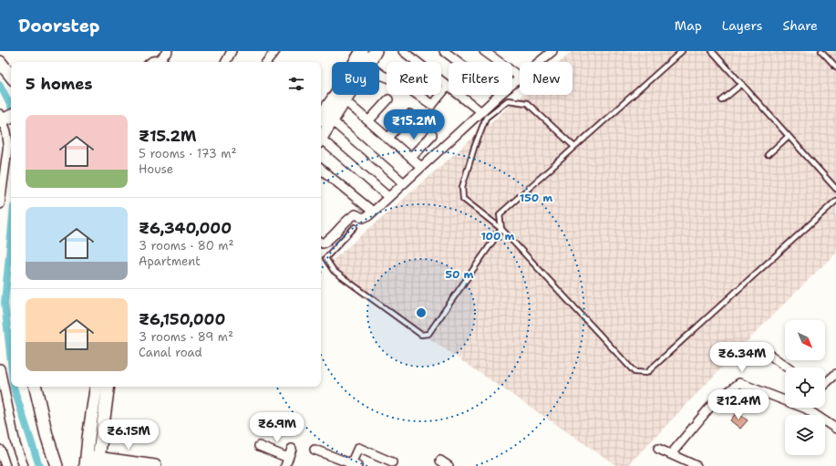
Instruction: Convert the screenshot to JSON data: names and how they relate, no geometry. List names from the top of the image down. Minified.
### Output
{"north":"bottom right","page":{"header":"Doorstep","nav":["Map","Layers","Share"],"chip":["Buy","Rent","Filters","New"],"heading":"5 homes","list":[{"name":"₹15.2M","note":"5 rooms · 173 m² · House"},{"name":"₹6,340,000","note":"3 rooms · 80 m² · Apartment"},{"name":"₹6,150,000","note":"3 rooms · 89 m² · Canal road"}],"price":["₹15.2M","₹6.34M","₹12.4M","₹6.9M","₹6.15M"]},"rings":["150 m","100 m","50 m"]}
